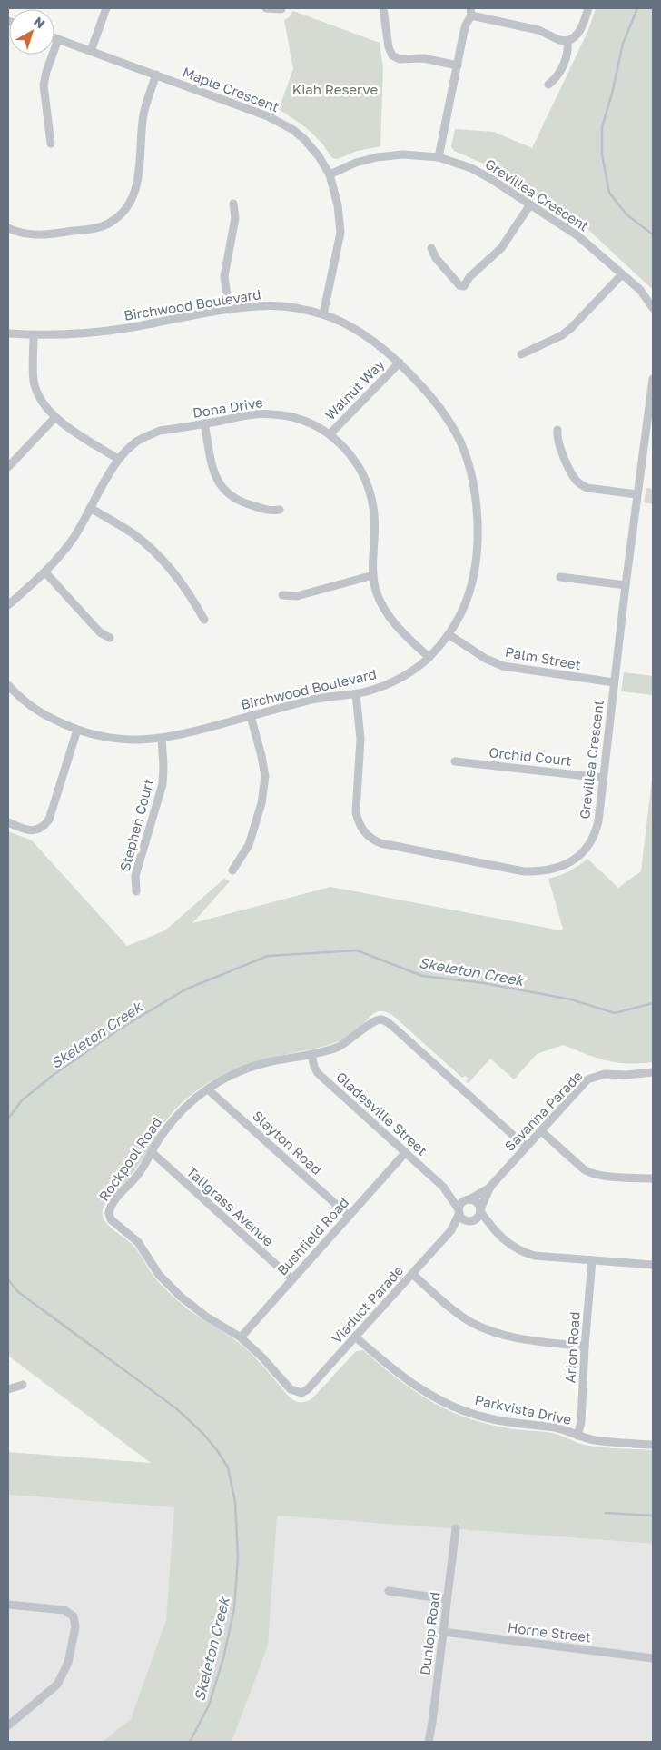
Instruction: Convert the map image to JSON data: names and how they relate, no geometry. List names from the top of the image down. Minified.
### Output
{"streets":{"street":["Maple Crescent","Grevillea Crescent","Birchwood Boulevard","Walnut Way","Dona Drive","Palm Street","Orchid Court","Stephen Court","Savanna Parade","Gladesville Street","Slayton Road","Rockpool Road","Tallgrass Avenue","Bushfield Road","Viaduct Parade","Arion Road","Parkvista Drive","Horne Street","Dunlop Road"]},"crossings":[["Maple Crescent","Grevillea Crescent"],["Maple Crescent","Birchwood Boulevard"],["Grevillea Crescent","Birchwood Boulevard"],["Grevillea Crescent","Palm Street"],["Grevillea Crescent","Orchid Court"],["Birchwood Boulevard","Walnut Way"],["Birchwood Boulevard","Dona Drive"],["Birchwood Boulevard","Palm Street"],["Birchwood Boulevard","Stephen Court"],["Walnut Way","Dona Drive"],["Savanna Parade","Gladesville Street"],["Savanna Parade","Rockpool Road"],["Savanna Parade","Viaduct Parade"],["Gladesville Street","Rockpool Road"],["Gladesville Street","Bushfield Road"],["Gladesville Street","Viaduct Parade"],["Slayton Road","Rockpool Road"],["Slayton Road","Bushfield Road"],["Rockpool Road","Tallgrass Avenue"],["Rockpool Road","Bushfield Road"],["Rockpool Road","Viaduct Parade"],["Tallgrass Avenue","Bushfield Road"],["Viaduct Parade","Parkvista Drive"],["Arion Road","Parkvista Drive"],["Horne Street","Dunlop Road"]],"water":["Skeleton Creek"],"parks":["Kiah Reserve"],"north":"top right"}
